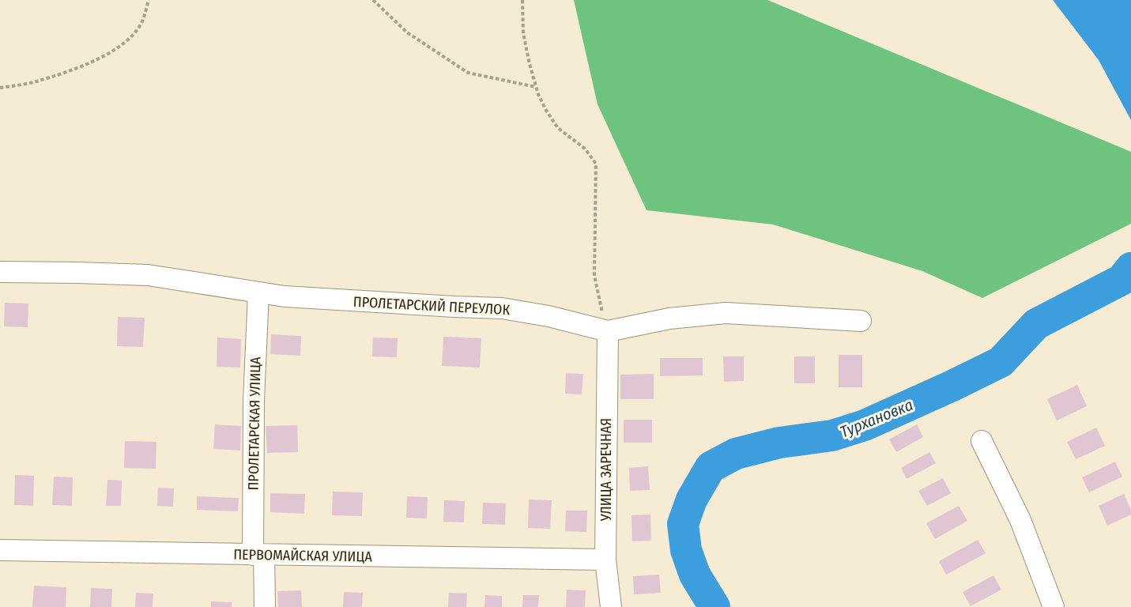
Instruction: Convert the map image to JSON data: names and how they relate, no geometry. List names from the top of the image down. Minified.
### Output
{"streets":{"street":["ПРОЛЕТАРСКИЙ ПЕРЕУЛОК","ПРОЛЕТАРСКАЯ УЛИЦА","УЛИЦА ЗАРЕЧНАЯ","ПЕРВОМАЙСКАЯ УЛИЦА"]},"crossings":[["ПРОЛЕТАРСКИЙ ПЕРЕУЛОК","ПРОЛЕТАРСКАЯ УЛИЦА"],["ПРОЛЕТАРСКИЙ ПЕРЕУЛОК","УЛИЦА ЗАРЕЧНАЯ"],["ПРОЛЕТАРСКАЯ УЛИЦА","ПЕРВОМАЙСКАЯ УЛИЦА"],["УЛИЦА ЗАРЕЧНАЯ","ПЕРВОМАЙСКАЯ УЛИЦА"]],"water":["Турхановка"]}
